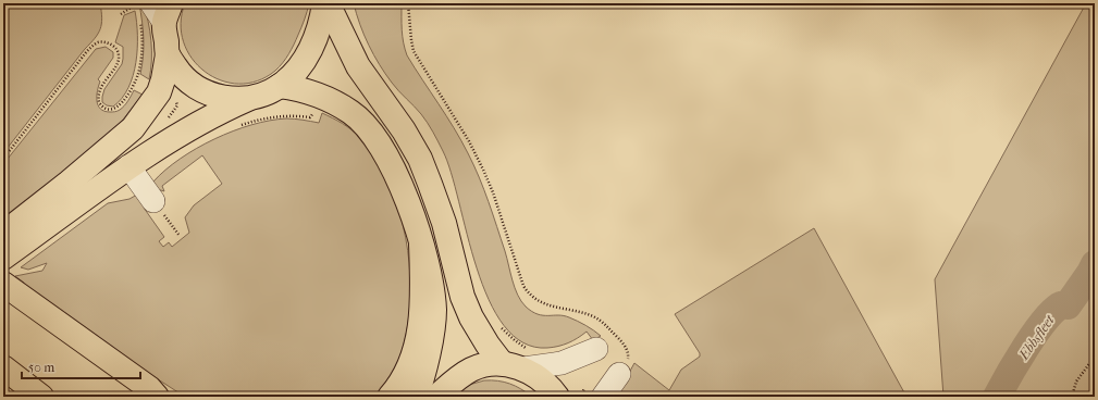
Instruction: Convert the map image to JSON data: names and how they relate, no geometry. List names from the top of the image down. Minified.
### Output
{"water":["Ebbsfleet"],"scale_bar":"50 m"}
